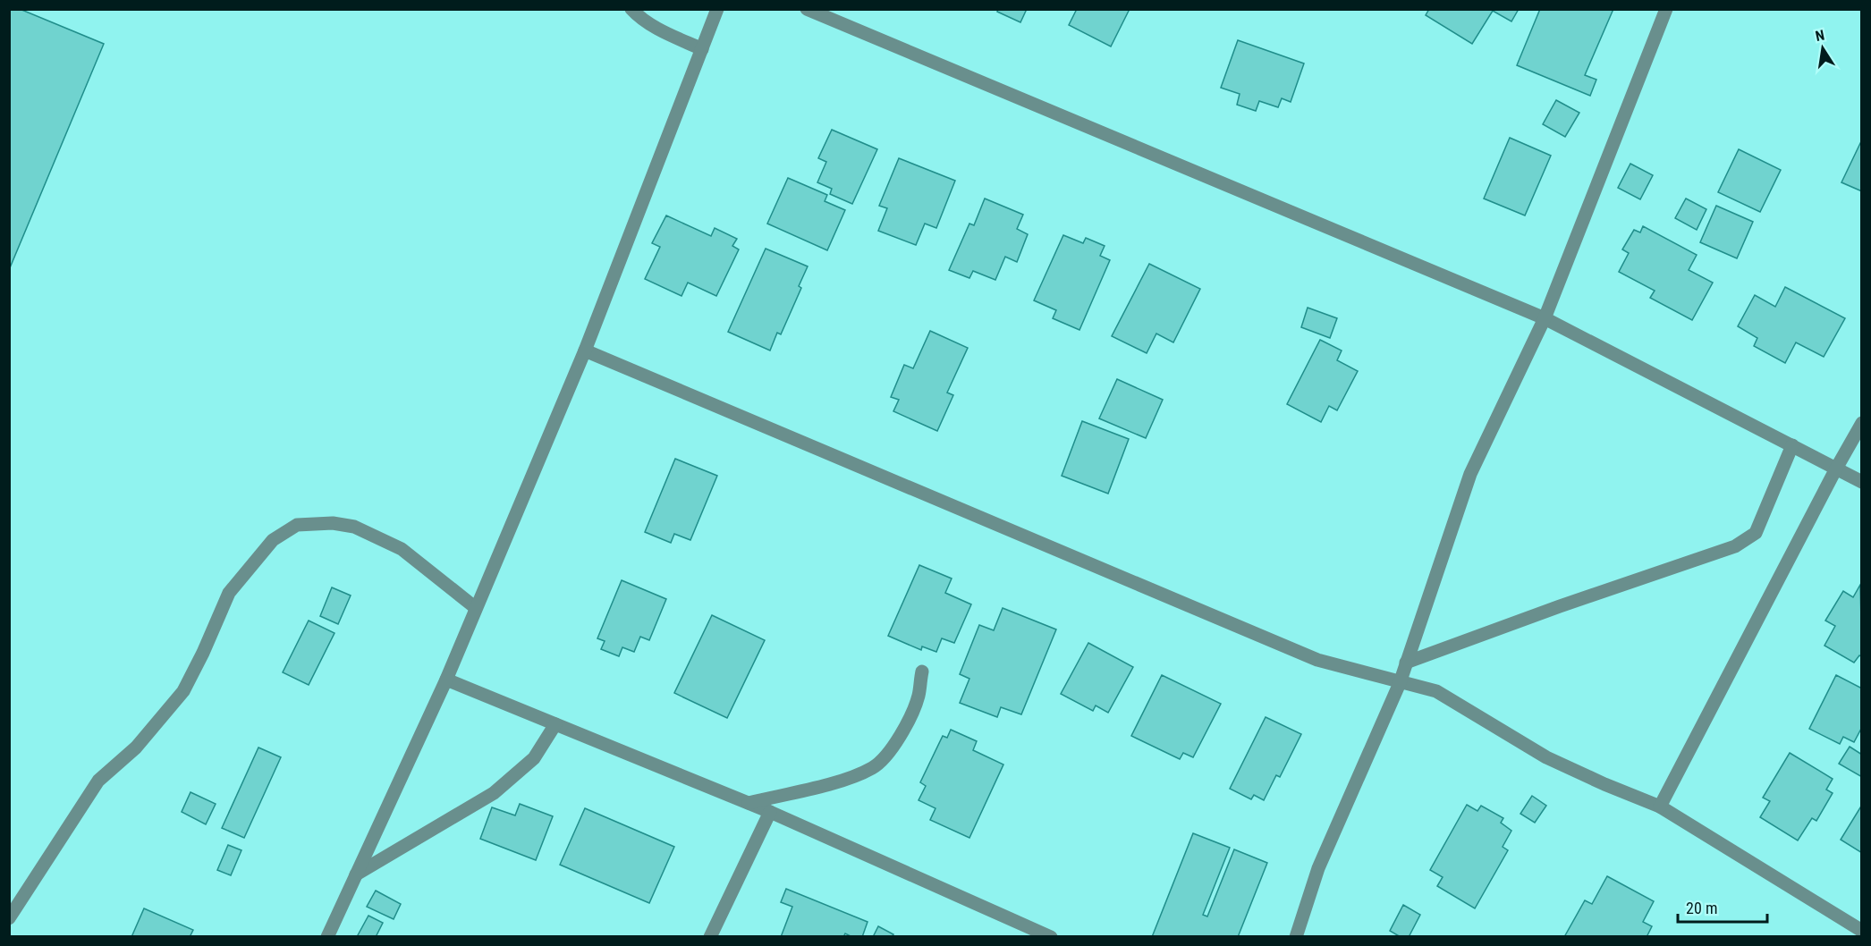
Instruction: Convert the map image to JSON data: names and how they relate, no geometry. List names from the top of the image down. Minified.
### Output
{"scale_bar":"20 m","north":"top"}
